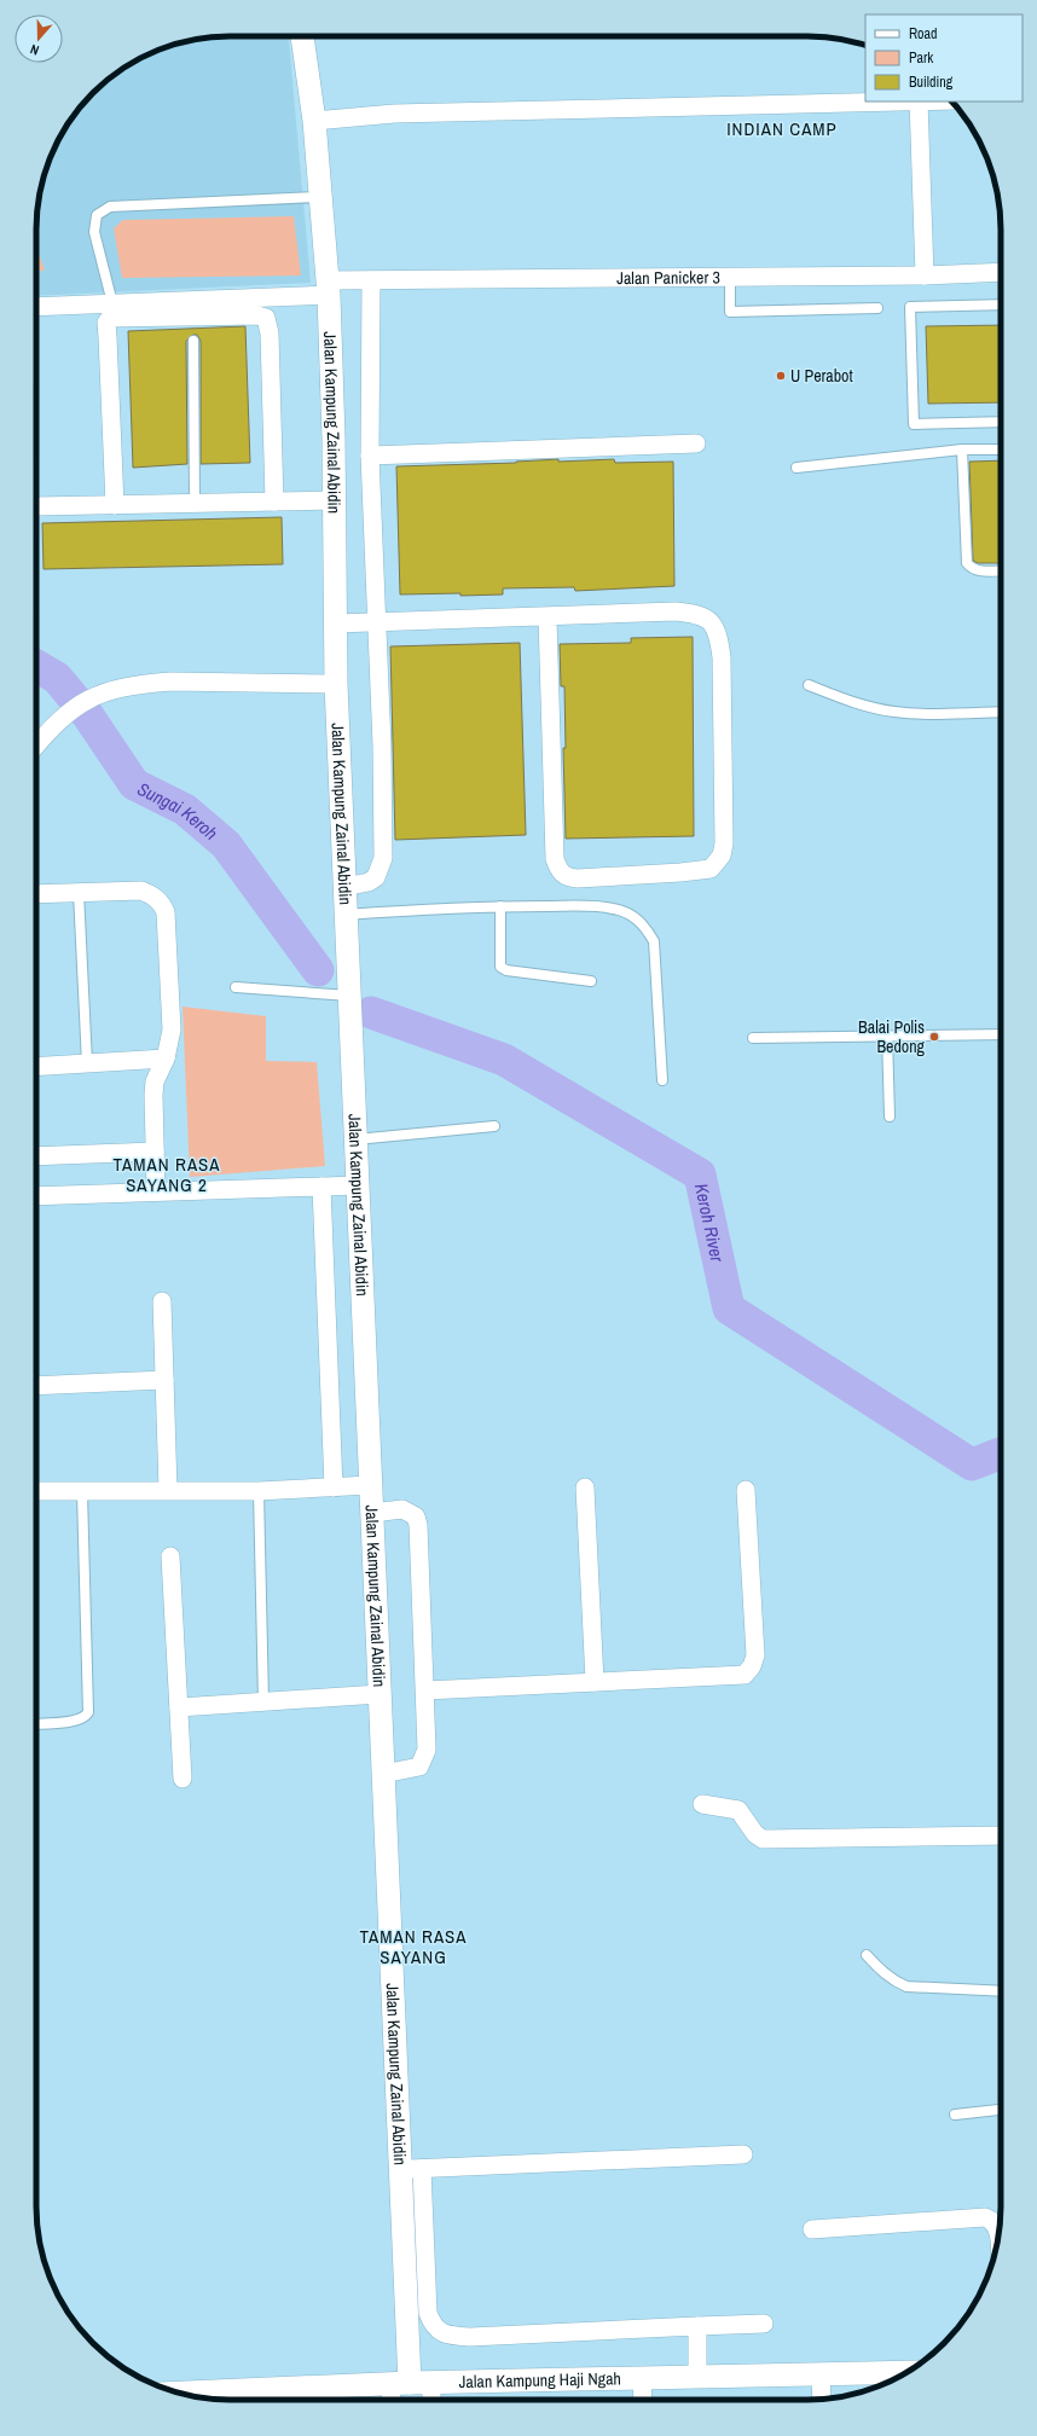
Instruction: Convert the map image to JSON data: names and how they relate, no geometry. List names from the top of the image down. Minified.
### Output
{"streets":{"street":["Jalan Panicker 3","Jalan Kampung Zainal Abidin","Jalan Kampung Haji Ngah"]},"crossings":[["Jalan Panicker 3","Jalan Kampung Zainal Abidin"],["Jalan Kampung Zainal Abidin","Jalan Kampung Haji Ngah"]],"districts":["INDIAN CAMP","TAMAN RASA SAYANG 2","TAMAN RASA SAYANG"],"water":["Sungai Keroh","Keroh River"],"places":["U Perabot","Balai Polis Bedong"],"legend":["Road","Park","Building"],"north":"bottom"}
